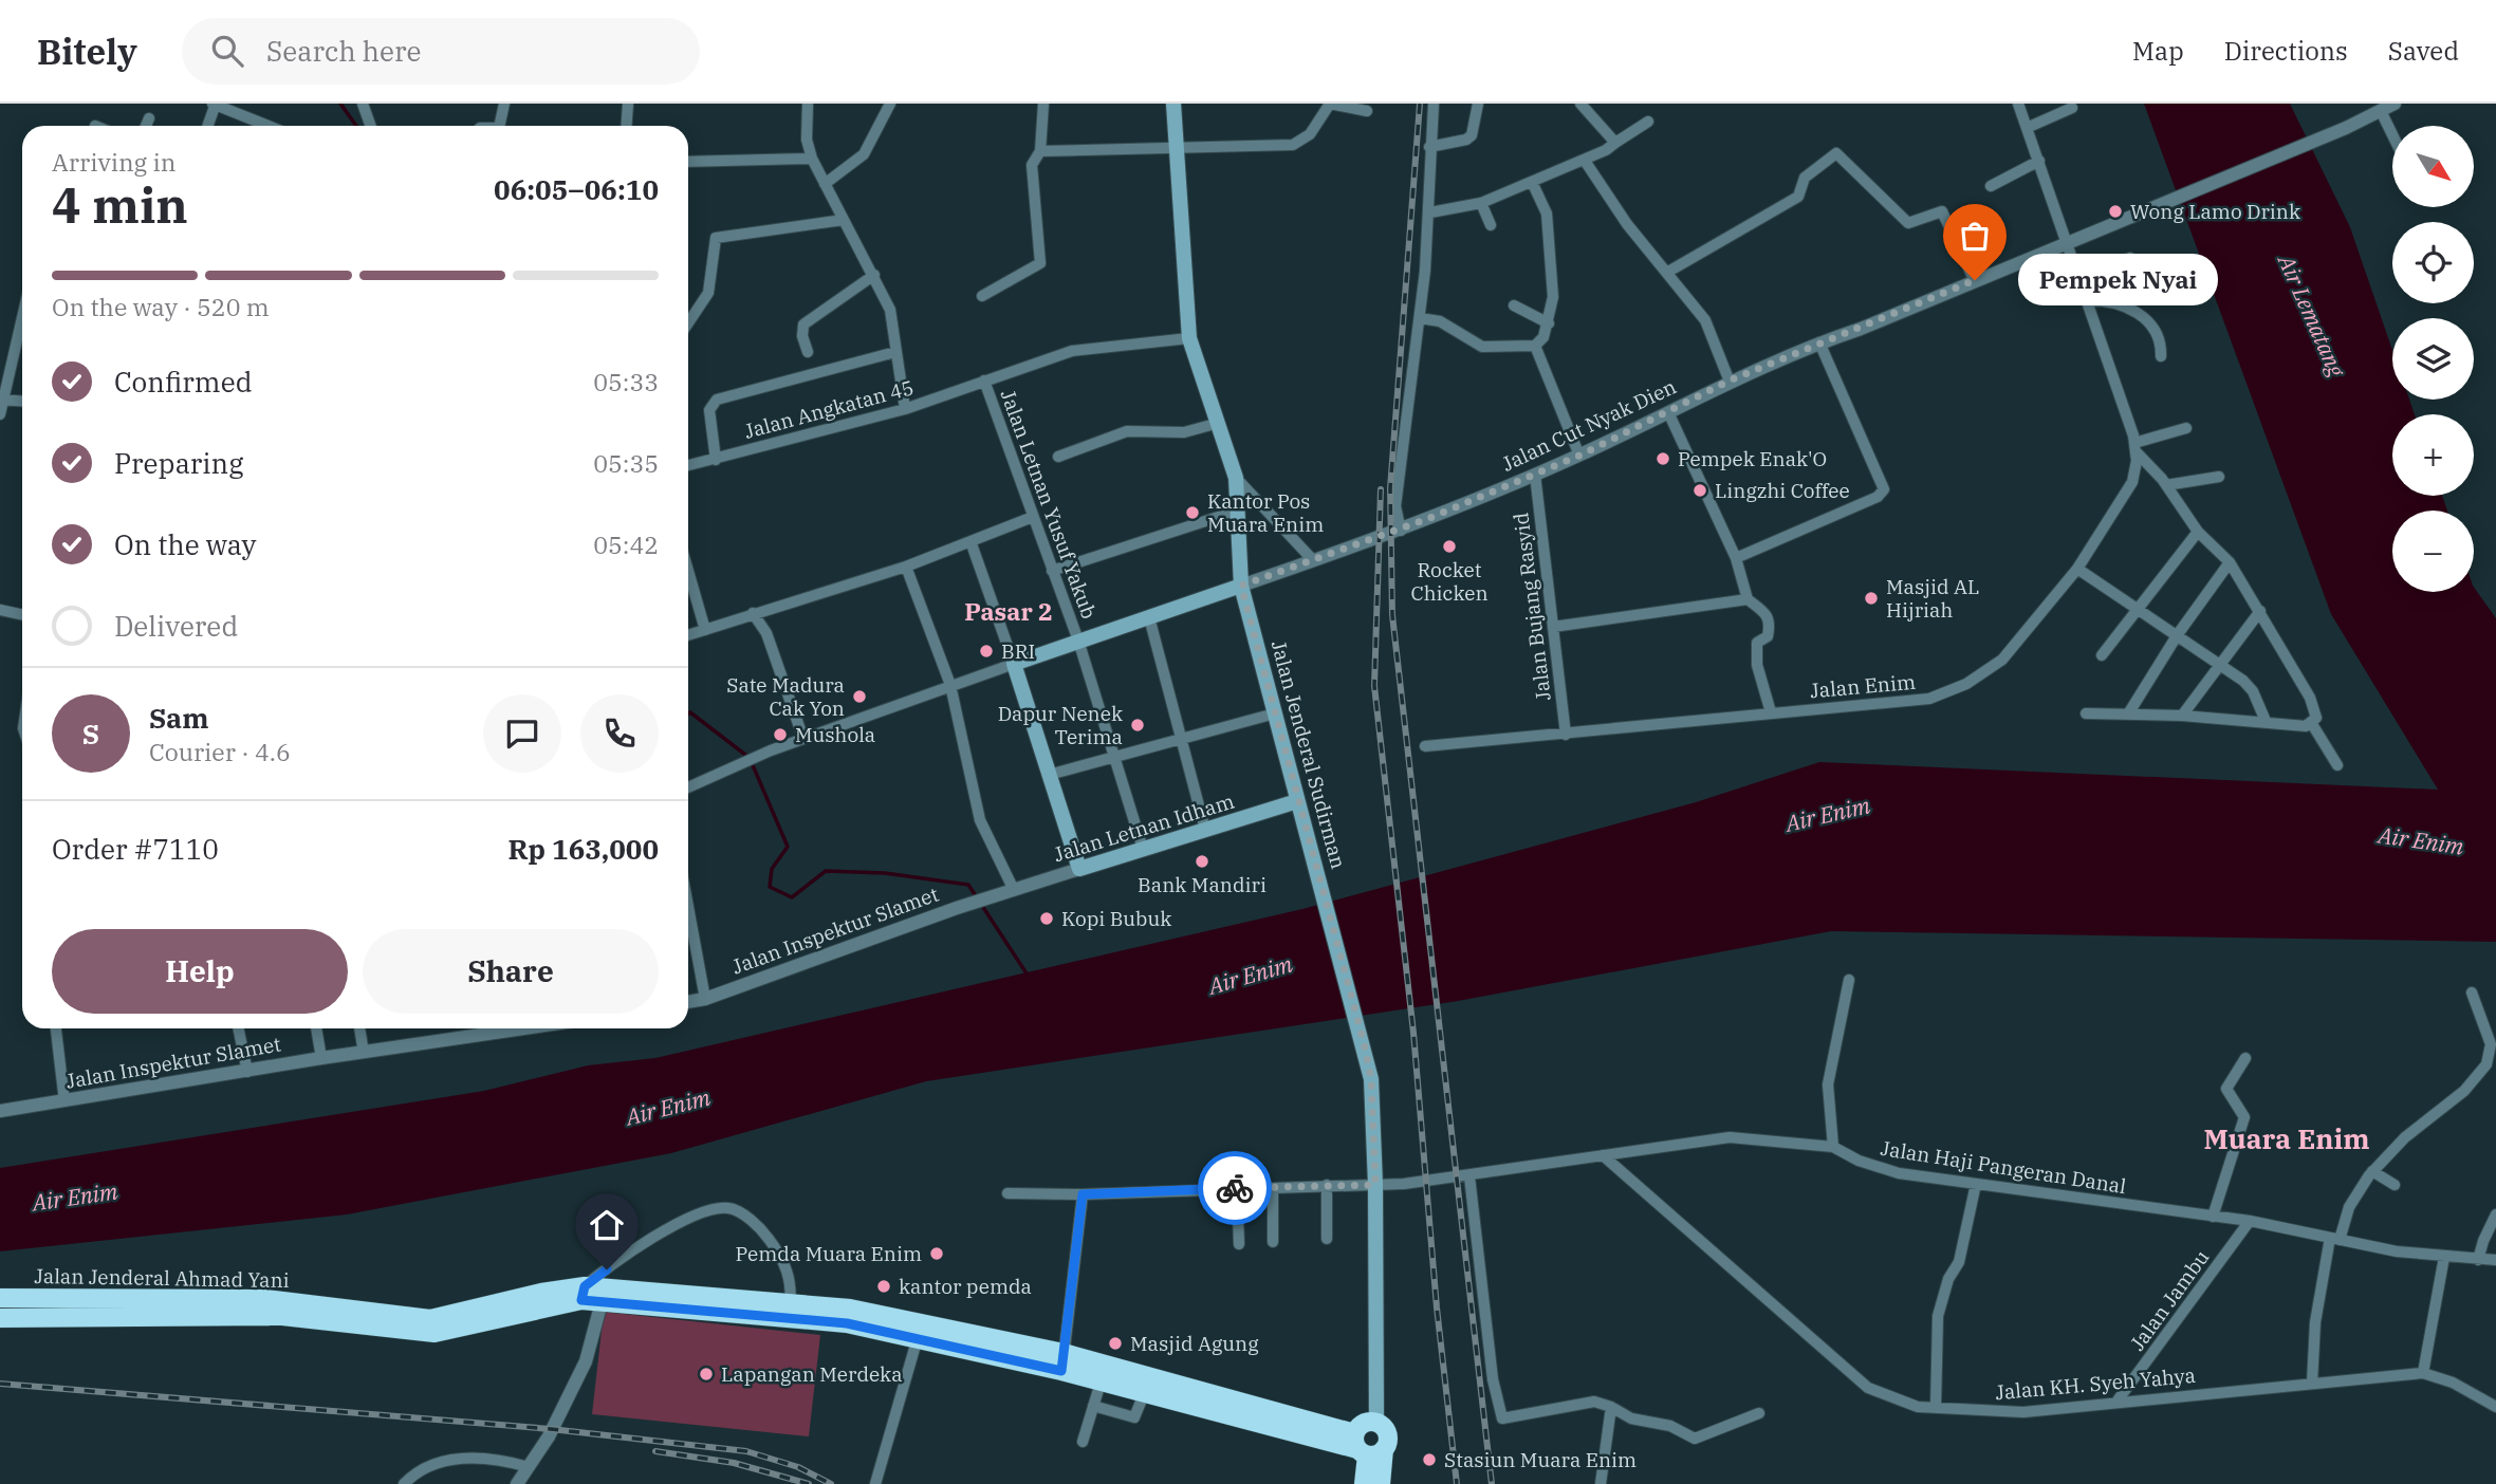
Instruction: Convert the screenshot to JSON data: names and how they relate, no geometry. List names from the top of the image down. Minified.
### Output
{"streets":{"highway":["Jalan Jenderal Ahmad Yani"],"main road":["Jalan Jenderal Sudirman","Jalan Letnan Idham"],"street":["Jalan Angkatan 45","Jalan Cut Nyak Dien","Jalan Letnan Yusuf Yakub","Jalan Bujang Rasyid","Jalan Enim","Jalan Inspektur Slamet","Jalan Haji Pangeran Danal","Jalan Jambu","Jalan KH. Syeh Yahya"]},"crossings":[["Jalan Angkatan 45","Jalan Letnan Yusuf Yakub"],["Jalan Angkatan 45","Jalan Jenderal Sudirman"],["Jalan Cut Nyak Dien","Jalan Bujang Rasyid"],["Jalan Cut Nyak Dien","Jalan Enim"],["Jalan Cut Nyak Dien","Jalan Jenderal Sudirman"],["Jalan Letnan Yusuf Yakub","Jalan Letnan Idham"],["Jalan Bujang Rasyid","Jalan Enim"],["Jalan Jenderal Sudirman","Jalan Letnan Idham"],["Jalan Jenderal Sudirman","Jalan Haji Pangeran Danal"],["Jalan Letnan Idham","Jalan Inspektur Slamet"],["Jalan Haji Pangeran Danal","Jalan Jambu"],["Jalan Haji Pangeran Danal","Jalan KH. Syeh Yahya"],["Jalan Jambu","Jalan KH. Syeh Yahya"]],"districts":["Pasar 2","Muara Enim"],"water":["Air Lematang","Air Enim"],"places":["Wong Lamo Drink","Pempek Nyai","Pempek Enak'O","Lingzhi Coffee","Kantor Pos Muara Enim","Rocket Chicken","Masjid AL Hijriah","BRI","Sate Madura Cak Yon","Dapur Nenek Terima","Mushola","Bank Mandiri","Kopi Bubuk","Pemda Muara Enim","kantor pemda","Masjid Agung","Lapangan Merdeka","Stasiun Muara Enim"],"north":"bottom right","page":{"header":"Bitely","search":"Search here","nav":["Map","Directions","Saved"],"map_buttons":["+","−"],"heading":["4 min","Arriving in","06:05–06:10"],"panel":["Sam","Courier · 4.6","Order #7110","Rp 163,000"],"bar":"On the way · 520 m","bubble":"Pempek Nyai","list":[["Confirmed","05:33"],["Preparing","05:35"],["On the way","05:42"],"Delivered"],"round":"S","buttons":["Help","Share"]}}
